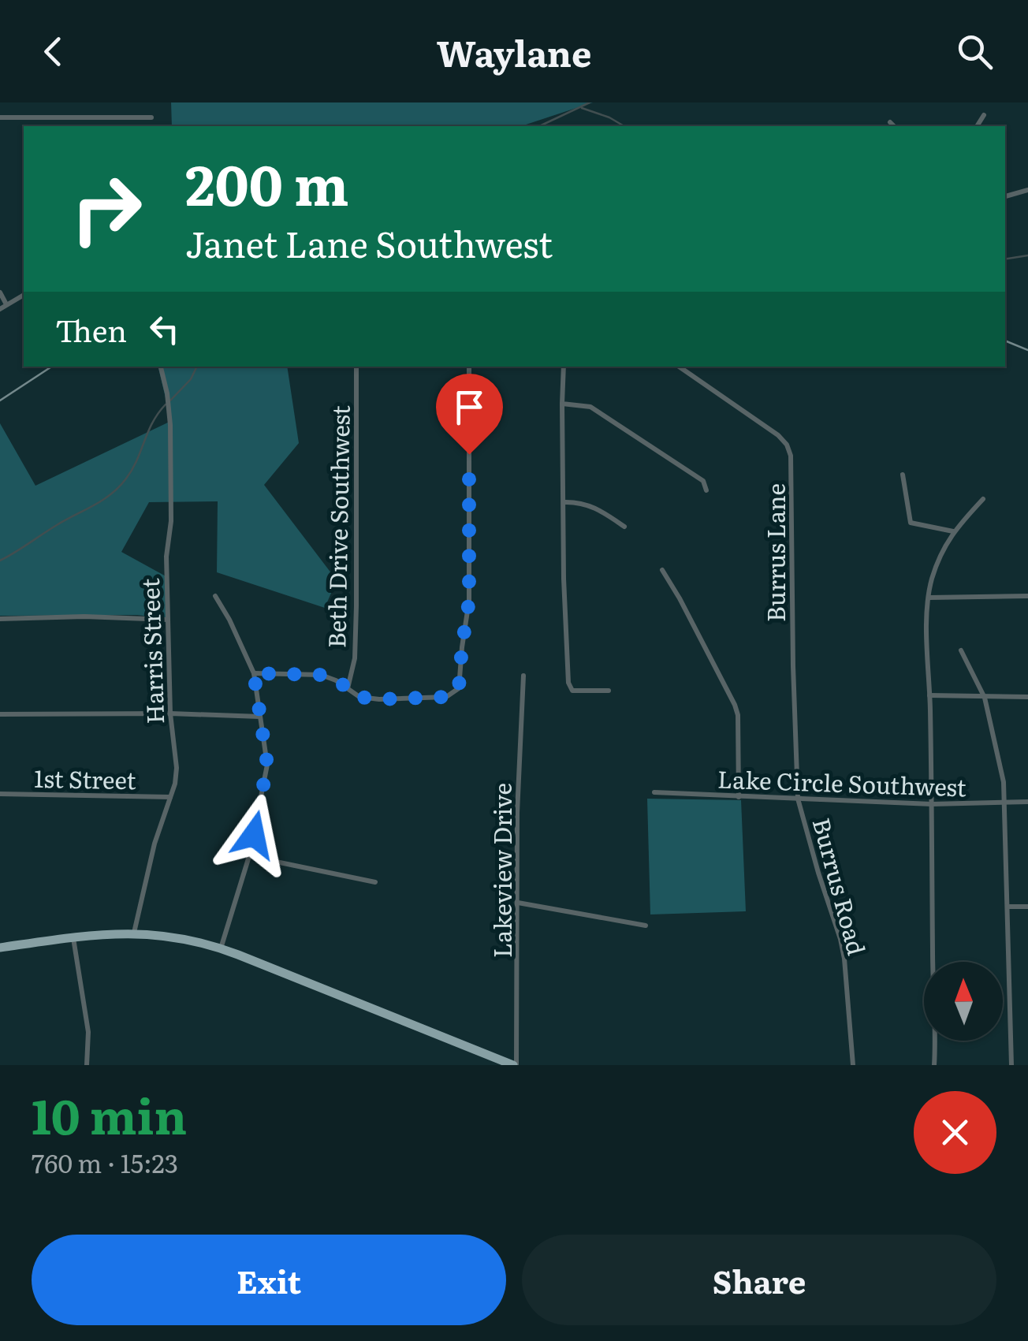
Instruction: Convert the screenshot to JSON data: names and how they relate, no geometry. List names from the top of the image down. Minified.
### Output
{"streets":{"street":["Beth Drive Southwest","Burrus Lane","Harris Street","1st Street","Lake Circle Southwest","Lakeview Drive","Burrus Road"]},"crossings":[["Burrus Lane","Lake Circle Southwest"],["Burrus Lane","Burrus Road"],["Harris Street","1st Street"]],"north":"top","page":{"header":"Waylane","turn":["200 m","Janet Lane Southwest"],"then":"Then","heading":["10 min","760 m · 15:23"],"buttons":["Exit","Share"]}}
